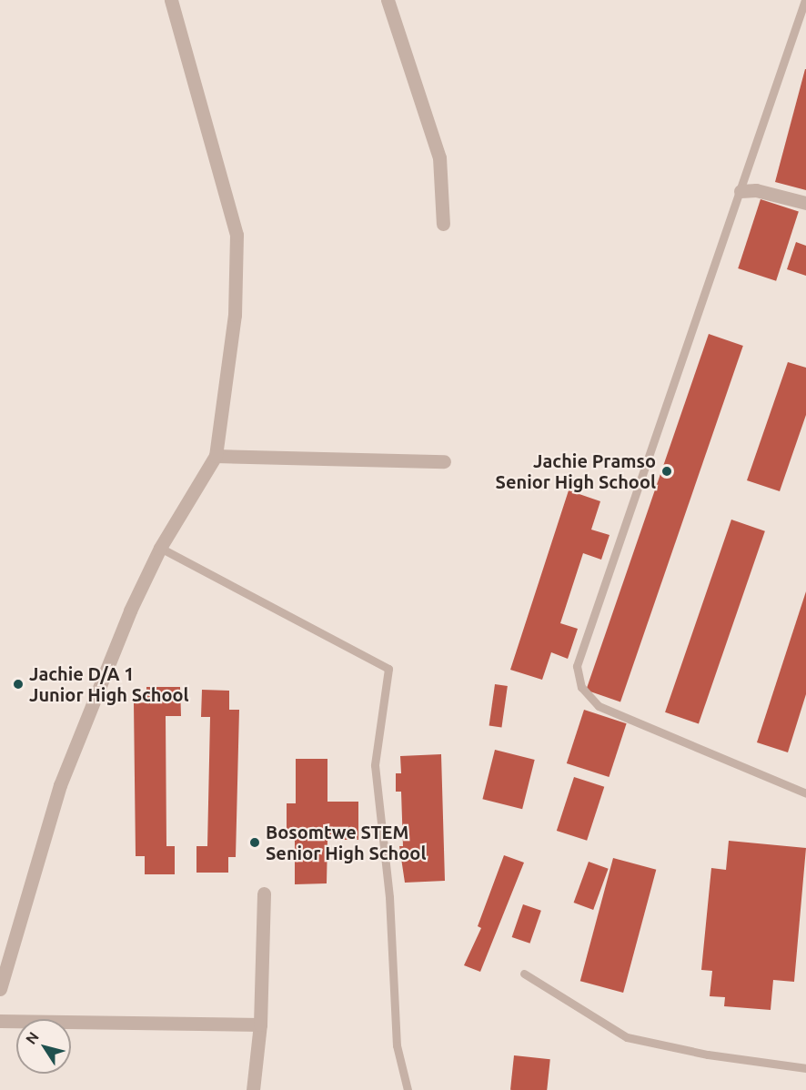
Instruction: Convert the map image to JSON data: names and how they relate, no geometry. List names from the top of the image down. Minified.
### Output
{"places":["Jachie Pramso Senior High School","Jachie D/A 1 Junior High School","Bosomtwe STEM Senior High School"],"north":"top left"}
